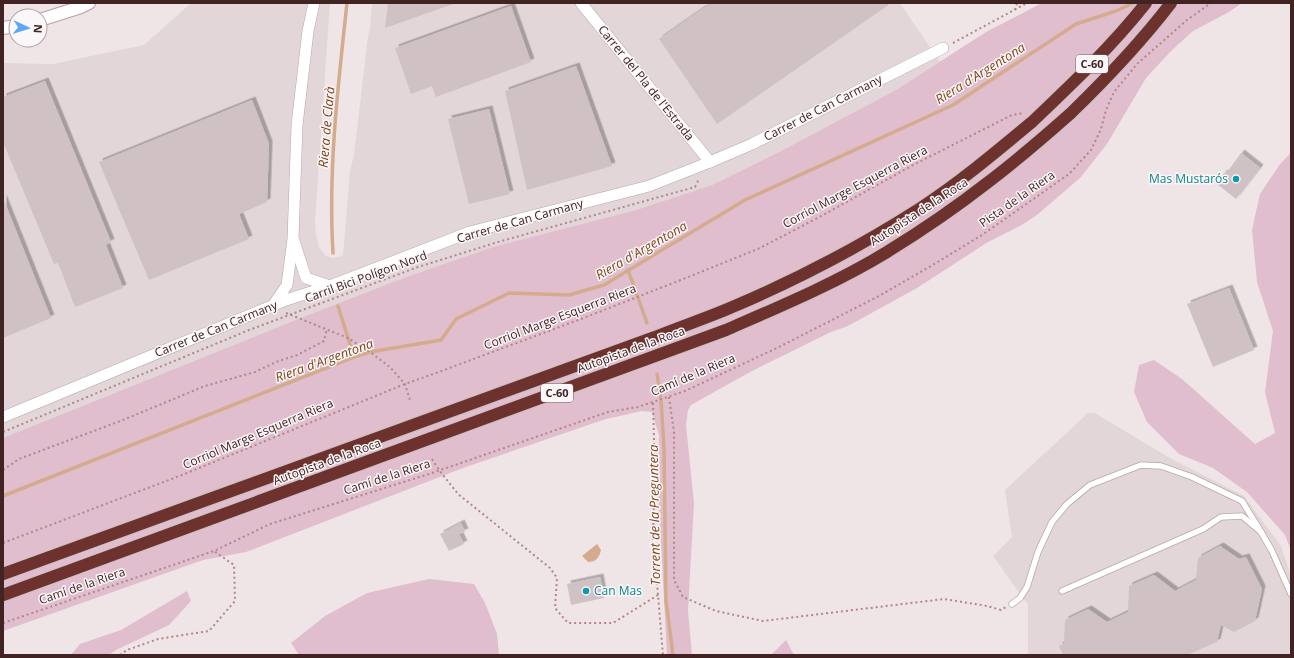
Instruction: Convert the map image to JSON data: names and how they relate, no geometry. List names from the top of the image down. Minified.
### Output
{"streets":{"highway":["C-60","Autopista de la Roca"],"street":["Carrer del Pla de l'Estrada","Carrer de Can Carmany"],"path":["Corriol Marge Esquerra Riera","Pista de la Riera","Carril Bici Polígon Nord","Camí de la Riera"]},"crossings":[["C-60","Corriol Marge Esquerra Riera"],["C-60","Autopista de la Roca"],["Carrer del Pla de l'Estrada","Carrer de Can Carmany"],["Corriol Marge Esquerra Riera","Autopista de la Roca"],["Pista de la Riera","Camí de la Riera"]],"water":["Riera d'Argentona","Riera de Clarà","Torrent de la Preguntera"],"places":["Mas Mustarós","Can Mas"],"north":"right"}
